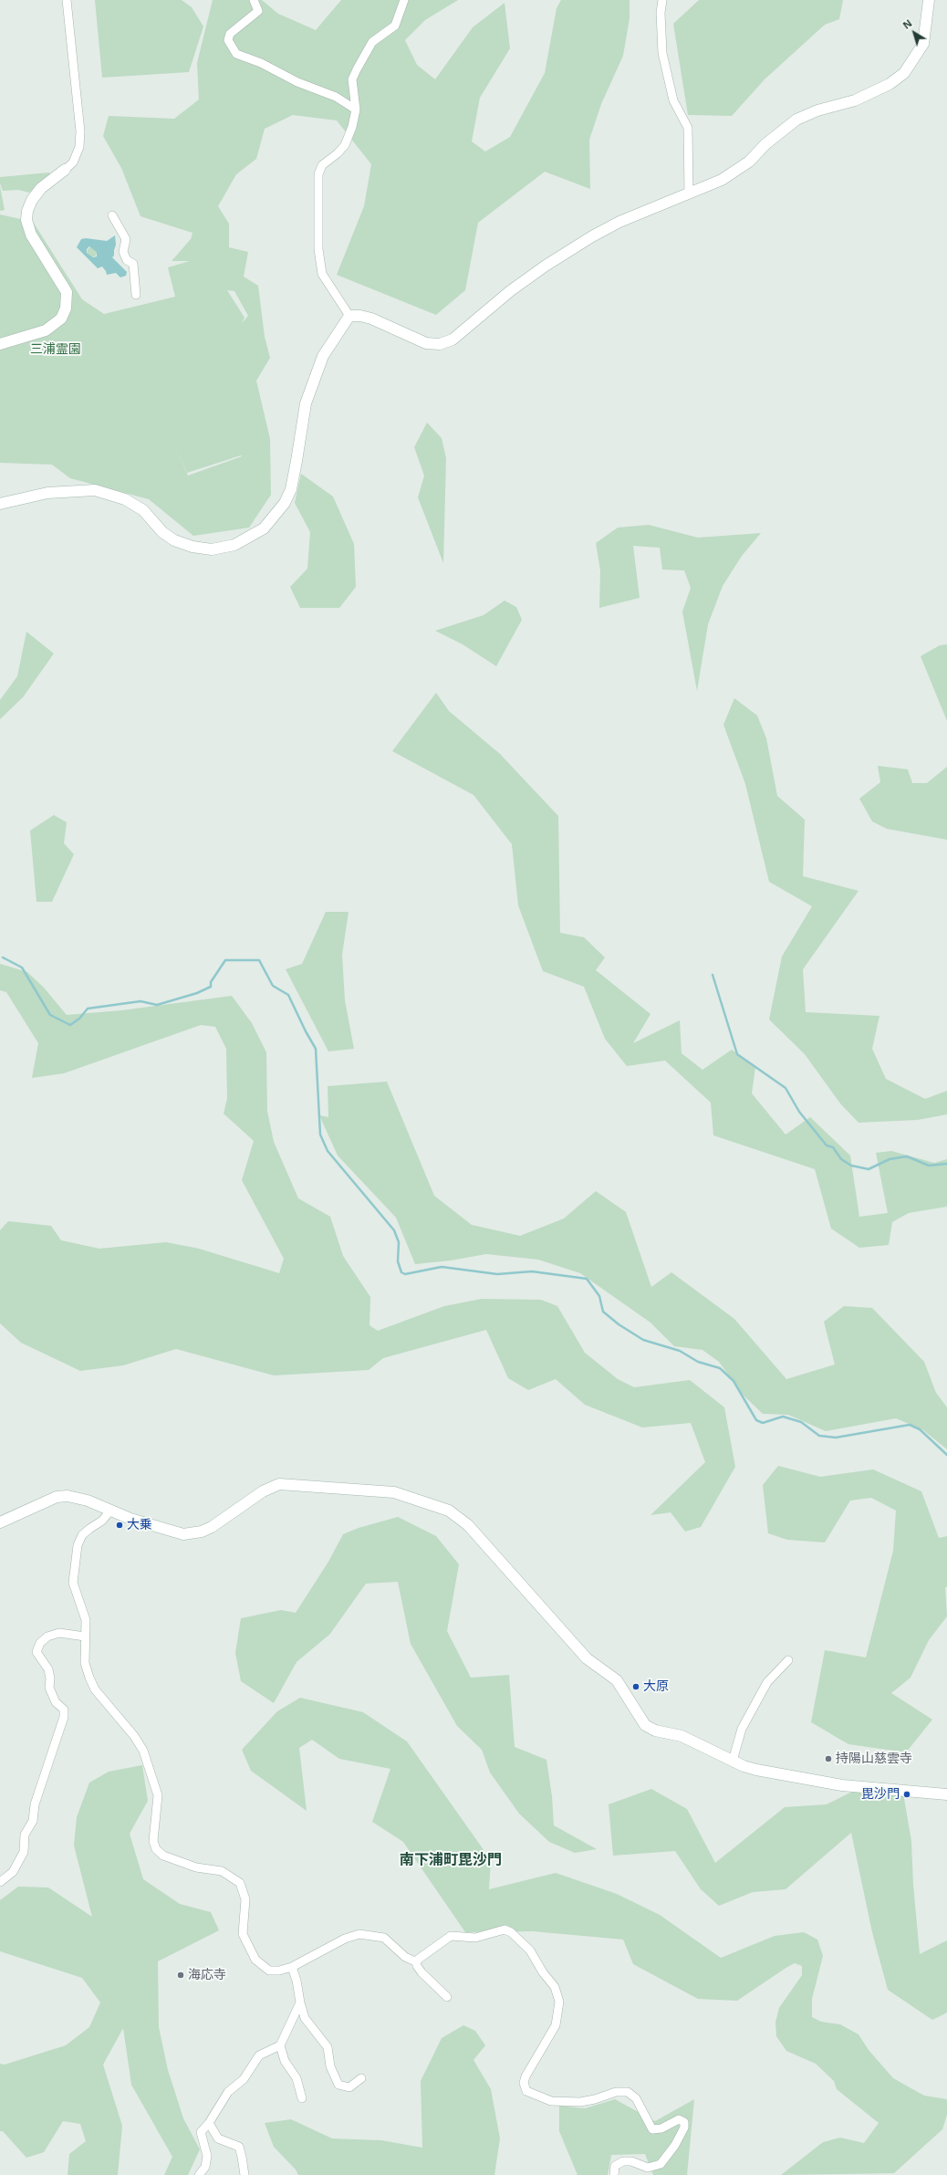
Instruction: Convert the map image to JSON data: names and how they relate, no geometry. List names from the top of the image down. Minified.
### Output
{"districts":["南下浦町毘沙門"],"parks":["三浦霊園"],"places":["大乗","大原","持陽山慈雲寺","毘沙門","海応寺"],"north":"top left"}
